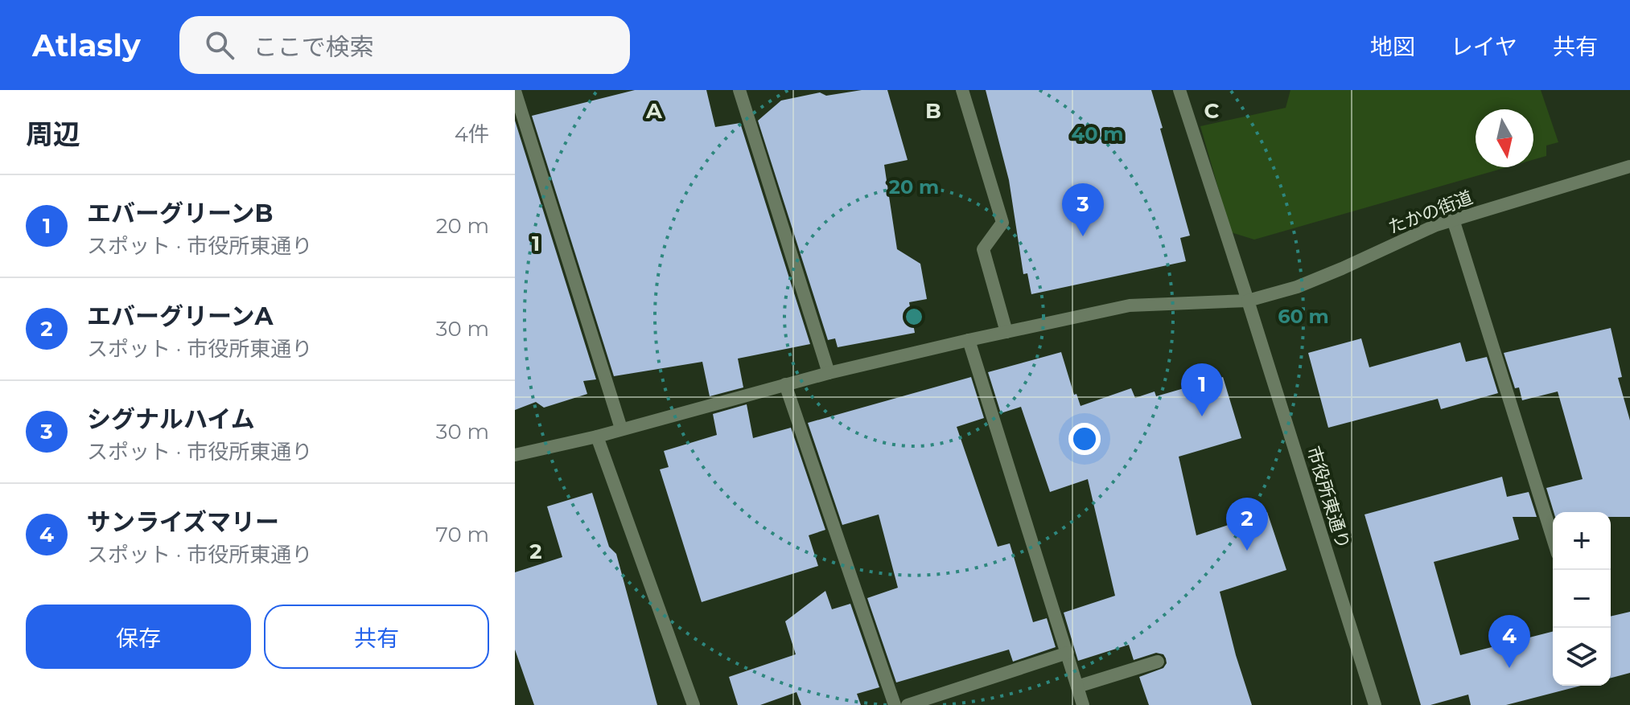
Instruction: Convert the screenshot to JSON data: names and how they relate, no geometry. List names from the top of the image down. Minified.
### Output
{"streets":{"street":["たかの街道","市役所東通り"]},"crossings":[["たかの街道","市役所東通り"]],"north":"bottom","page":{"header":"Atlasly","search":"ここで検索","nav":["地図","レイヤ","共有"],"heading":["周辺","4件"],"list":[{"mark":"1","name":"エバーグリーンB","note":"スポット · 市役所東通り","value":"20 m"},{"mark":"2","name":"エバーグリーンA","note":"スポット · 市役所東通り","value":"30 m"},{"mark":"3","name":"シグナルハイム","note":"スポット · 市役所東通り","value":"30 m"},{"mark":"4","name":"サンライズマリー","note":"スポット · 市役所東通り","value":"70 m"}],"pins":["3","1","2","4"],"map_buttons":["+","−"],"buttons":["保存","共有"]},"grid":{"columns":["A","B","C"],"rows":["1","2"]},"rings":["40 m","20 m","60 m"]}
